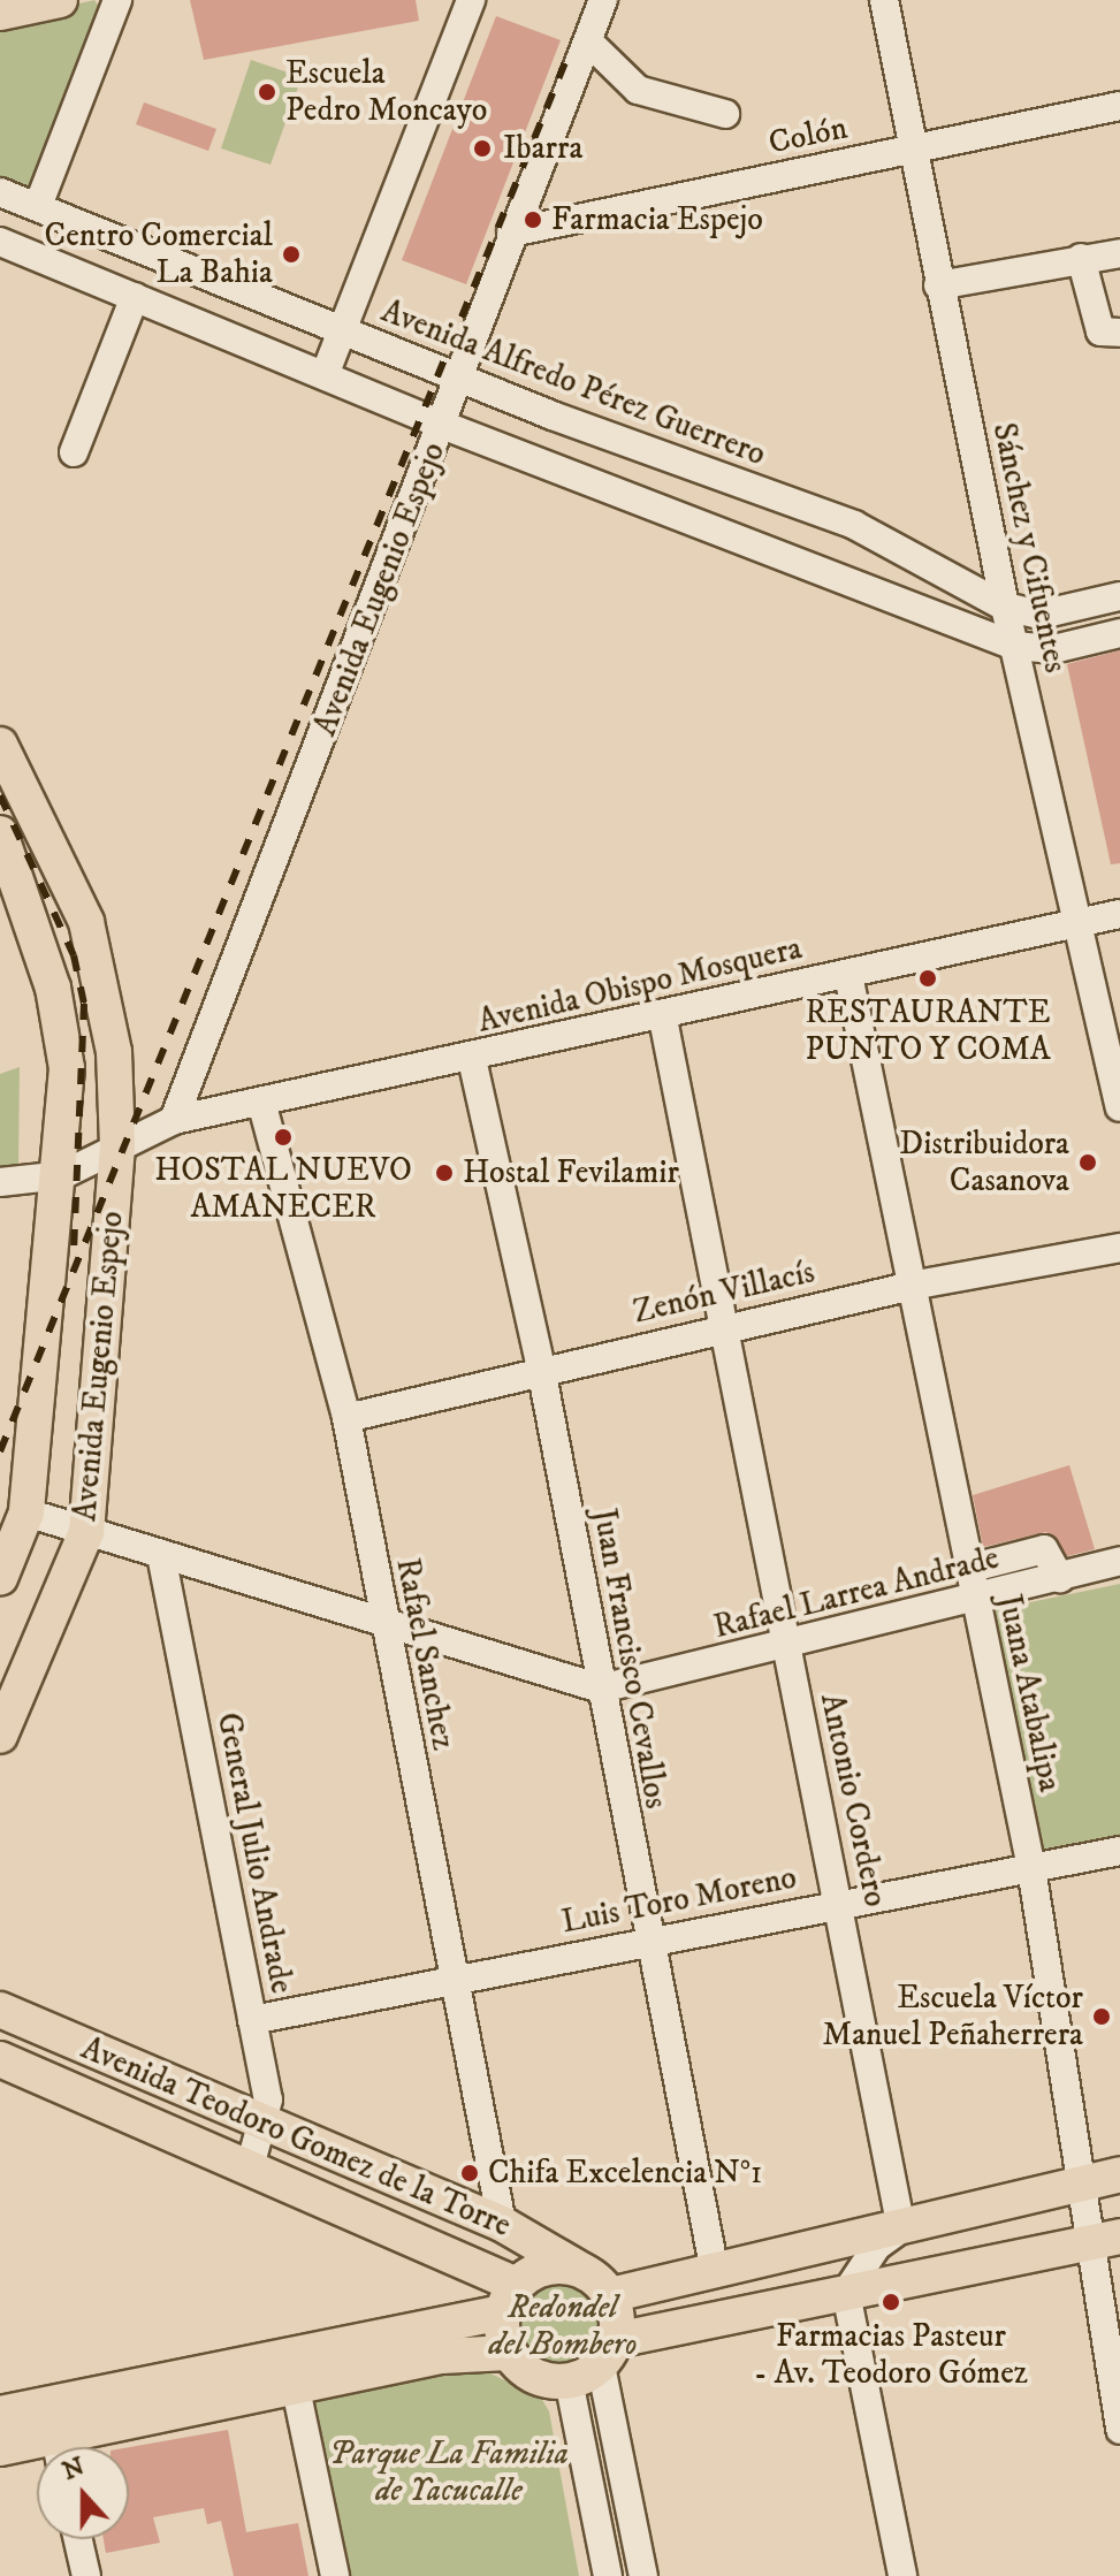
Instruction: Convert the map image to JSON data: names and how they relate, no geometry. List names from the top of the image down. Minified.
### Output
{"streets":{"main road":["Avenida Eugenio Espejo","Avenida Teodoro Gomez de la Torre"],"street":["Colón","Avenida Alfredo Pérez Guerrero","Sánchez y Cifuentes","Avenida Obispo Mosquera","Zenón Villacís","Rafael Larrea Andrade","Rafael Sanchez","Juan Francisco Cevallos","Juana Atabalipa","Antonio Cordero","General Julio Andrade","Luis Toro Moreno"]},"crossings":[["Colón","Sánchez y Cifuentes"],["Colón","Avenida Eugenio Espejo"],["Avenida Alfredo Pérez Guerrero","Sánchez y Cifuentes"],["Avenida Alfredo Pérez Guerrero","Avenida Eugenio Espejo"],["Sánchez y Cifuentes","Avenida Obispo Mosquera"],["Avenida Eugenio Espejo","Avenida Obispo Mosquera"],["Avenida Eugenio Espejo","Rafael Larrea Andrade"],["Avenida Obispo Mosquera","Rafael Sanchez"],["Avenida Obispo Mosquera","Juan Francisco Cevallos"],["Avenida Obispo Mosquera","Juana Atabalipa"],["Avenida Obispo Mosquera","Antonio Cordero"],["Zenón Villacís","Rafael Sanchez"],["Zenón Villacís","Juan Francisco Cevallos"],["Zenón Villacís","Juana Atabalipa"],["Zenón Villacís","Antonio Cordero"],["Rafael Larrea Andrade","Rafael Sanchez"],["Rafael Larrea Andrade","Juan Francisco Cevallos"],["Rafael Larrea Andrade","Juana Atabalipa"],["Rafael Larrea Andrade","Antonio Cordero"],["Rafael Larrea Andrade","General Julio Andrade"],["Rafael Sanchez","Luis Toro Moreno"],["Rafael Sanchez","Avenida Teodoro Gomez de la Torre"],["Juan Francisco Cevallos","Luis Toro Moreno"],["Juana Atabalipa","Luis Toro Moreno"],["Antonio Cordero","Luis Toro Moreno"],["General Julio Andrade","Luis Toro Moreno"],["General Julio Andrade","Avenida Teodoro Gomez de la Torre"]],"parks":["Redondel del Bombero","Parque La Familia de Yacucalle"],"places":["Escuela Pedro Moncayo","Ibarra","Farmacia Espejo","Centro Comercial La Bahia","RESTAURANTE PUNTO Y COMA","HOSTAL NUEVO AMANECER","Distribuidora Casanova","Hostal Fevilamir","Escuela Víctor Manuel Peñaherrera","Chifa Excelencia N°1","Farmacias Pasteur - Av. Teodoro Gómez"],"north":"top"}
